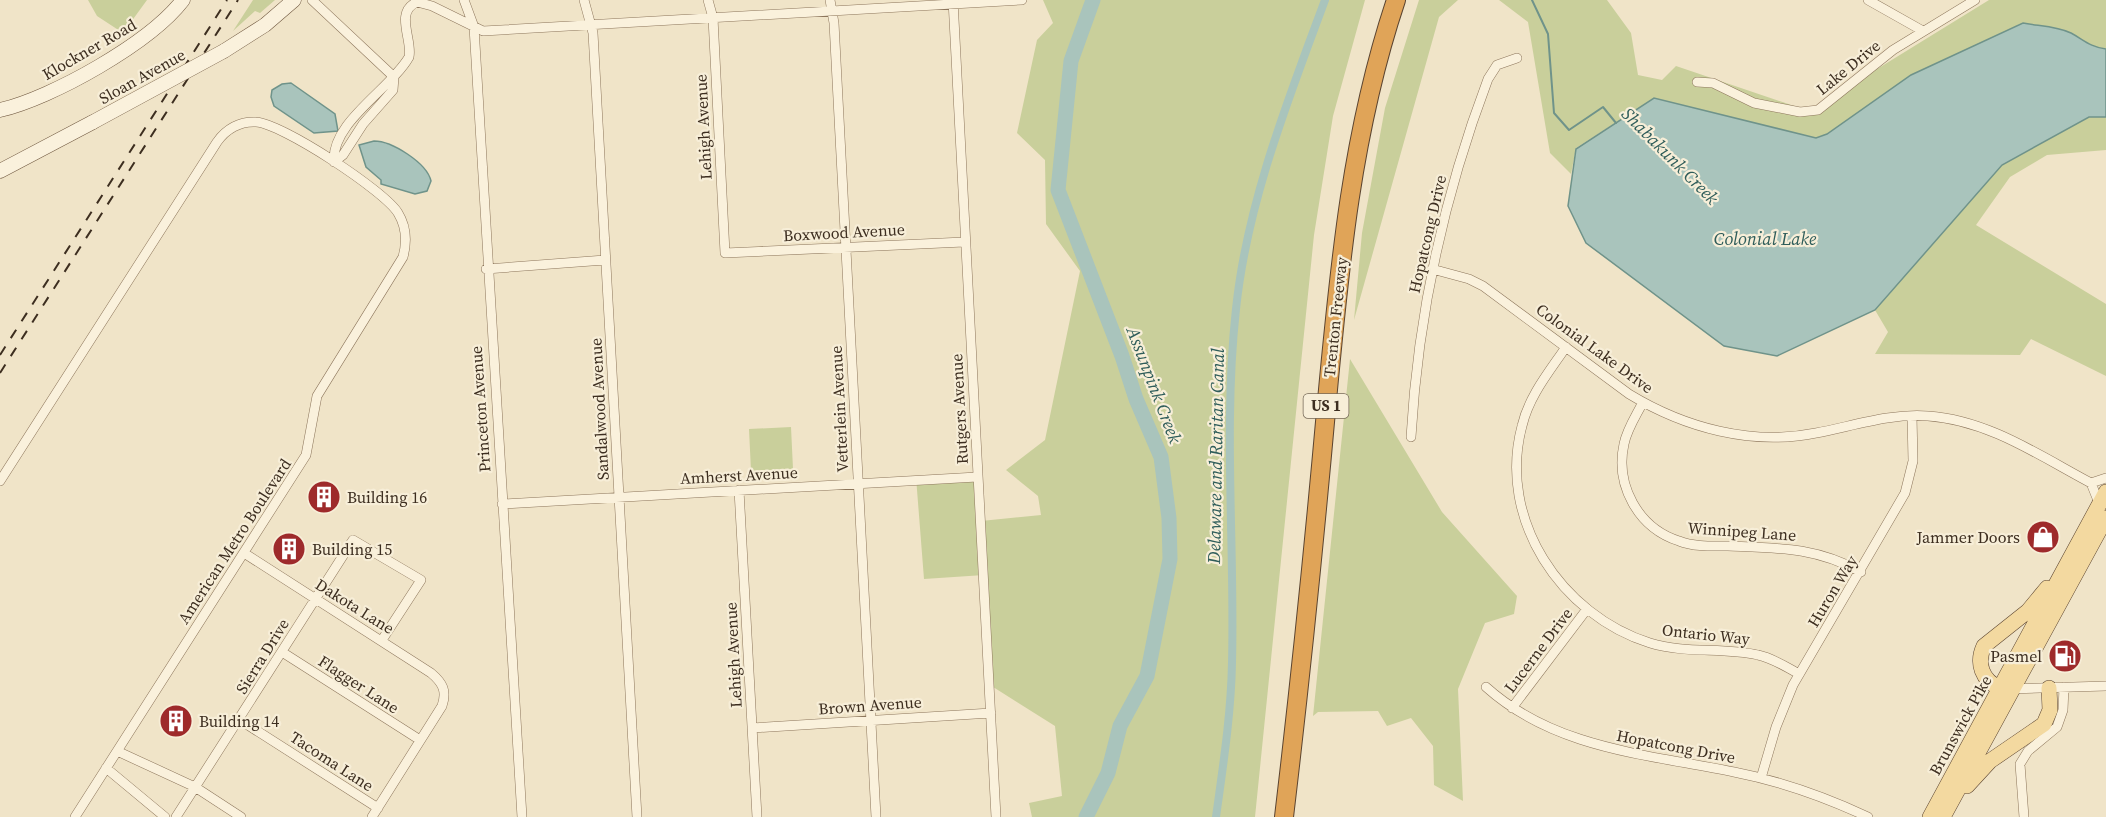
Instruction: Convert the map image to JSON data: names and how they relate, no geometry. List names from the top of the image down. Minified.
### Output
{"streets":{"highway":["Trenton Freeway","US 1"],"main road":["Klockner Road","Sloan Avenue","Brunswick Pike"],"street":["Lake Drive","Lehigh Avenue","Boxwood Avenue","Hopatcong Drive","Colonial Lake Drive","Princeton Avenue","Sandalwood Avenue","Vetterlein Avenue","Rutgers Avenue","Amherst Avenue","Winnipeg Lane","American Metro Boulevard","Huron Way","Dakota Lane","Ontario Way","Lucerne Drive","Sierra Drive","Flagger Lane","Brown Avenue","Tacoma Lane"]},"crossings":[["Lehigh Avenue","Boxwood Avenue"],["Lehigh Avenue","Amherst Avenue"],["Lehigh Avenue","Brown Avenue"],["Boxwood Avenue","Vetterlein Avenue"],["Boxwood Avenue","Rutgers Avenue"],["Hopatcong Drive","Colonial Lake Drive"],["Hopatcong Drive","Huron Way"],["Hopatcong Drive","Lucerne Drive"],["Colonial Lake Drive","Winnipeg Lane"],["Colonial Lake Drive","Huron Way"],["Colonial Lake Drive","Ontario Way"],["Princeton Avenue","Amherst Avenue"],["Sandalwood Avenue","Amherst Avenue"],["Vetterlein Avenue","Amherst Avenue"],["Vetterlein Avenue","Brown Avenue"],["Rutgers Avenue","Amherst Avenue"],["Rutgers Avenue","Brown Avenue"],["Winnipeg Lane","Huron Way"],["American Metro Boulevard","Dakota Lane"],["Huron Way","Ontario Way"],["Dakota Lane","Sierra Drive"],["Dakota Lane","Flagger Lane"],["Ontario Way","Lucerne Drive"],["Sierra Drive","Flagger Lane"],["Sierra Drive","Tacoma Lane"]],"water":["Shabakunk Creek","Colonial Lake","Assunpink Creek","Delaware and Raritan Canal"],"places":{"building":["Building 16","Building 15","Building 14"],"shop":["Jammer Doors"],"fuel station":["Pasmel"]}}
